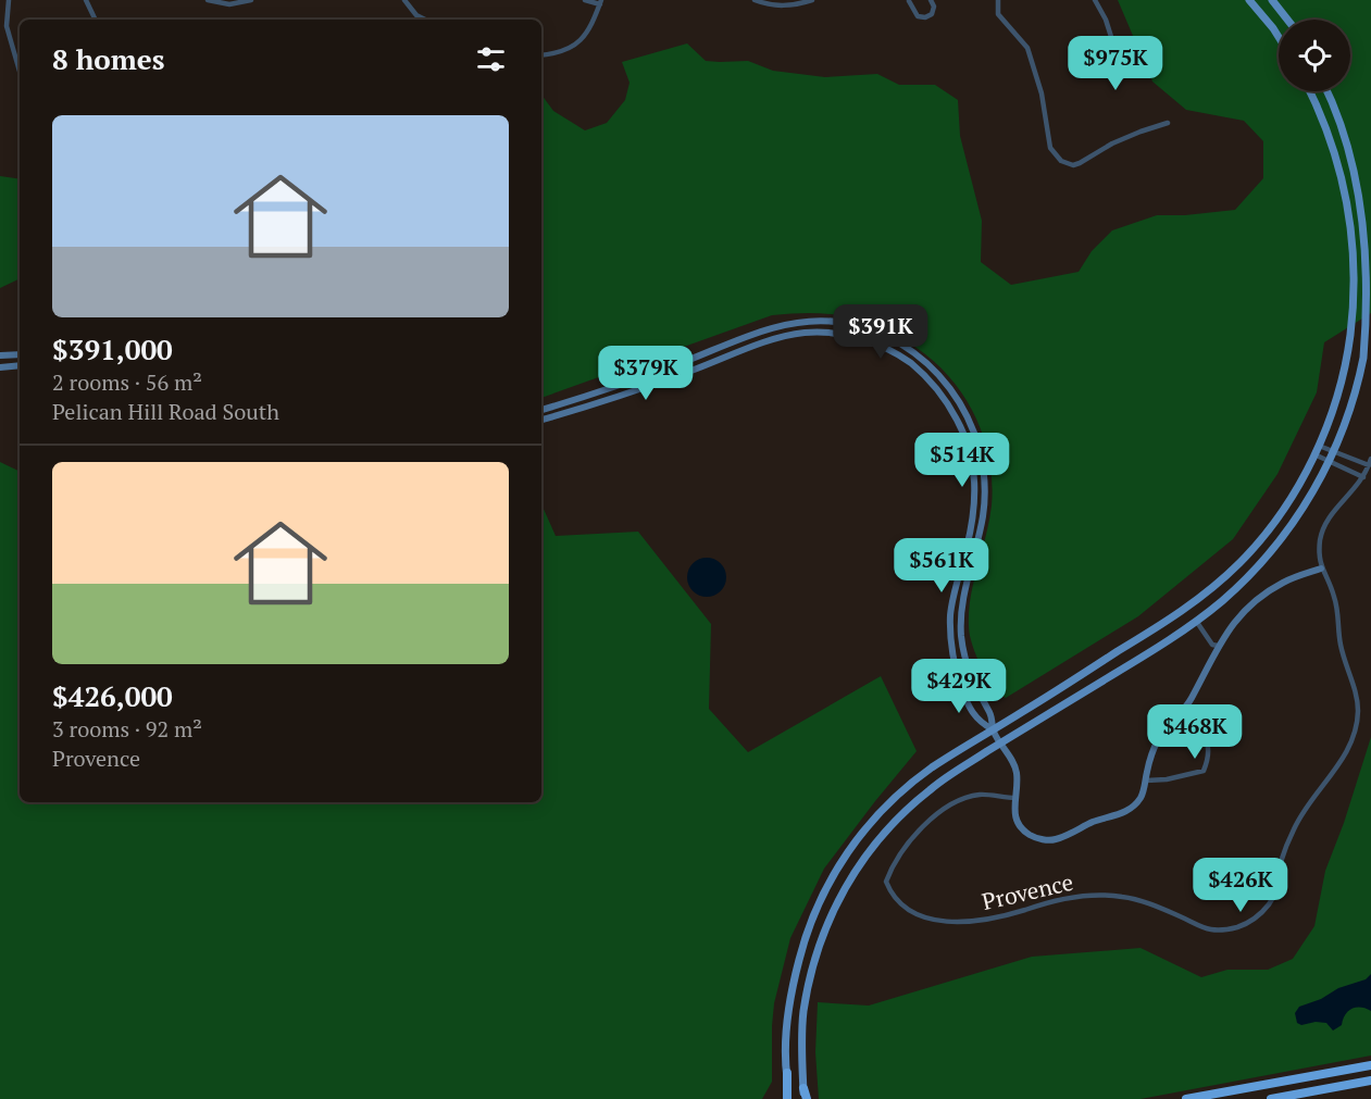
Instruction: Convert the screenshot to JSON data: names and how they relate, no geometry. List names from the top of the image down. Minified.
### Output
{"streets":{"street":["Provence"]},"page":{"heading":"8 homes","price":["$975K","$391K","$379K","$514K","$561K","$429K","$468K","$426K"],"list":[{"name":"$391,000","note":"2 rooms · 56 m² · Pelican Hill Road South"},{"name":"$426,000","note":"3 rooms · 92 m² · Provence"}]}}
